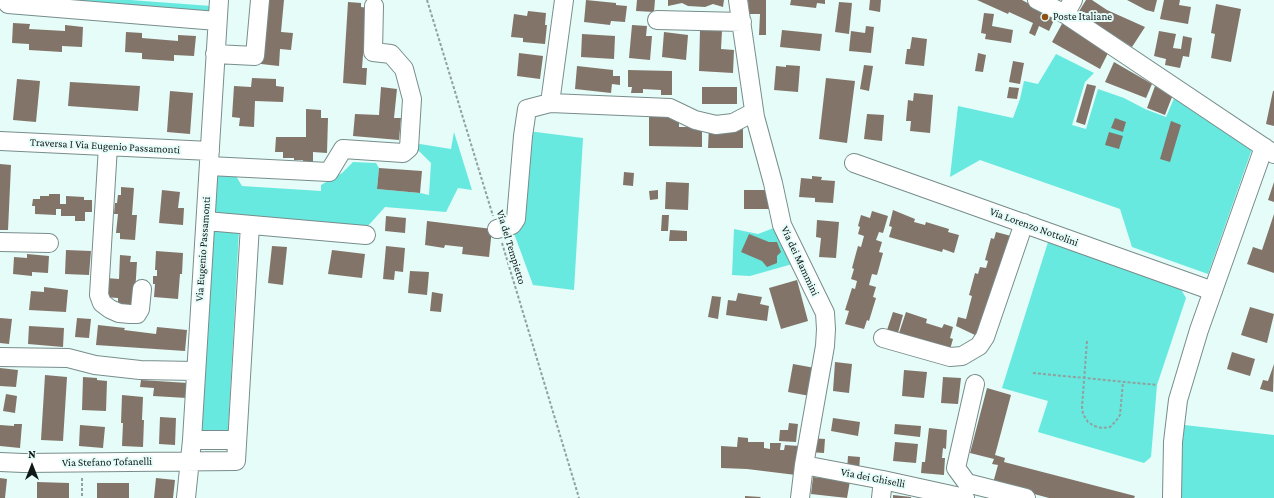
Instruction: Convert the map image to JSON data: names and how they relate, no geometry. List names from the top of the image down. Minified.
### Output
{"streets":{"street":["Traversa I Via Eugenio Passamonti","Via Lorenzo Nottolini","Via Eugenio Passamonti","Via dei Mammini","Via Stefano Tofanelli","Via dei Ghiselli"],"path":["Via del Tempietto"]},"crossings":[["Traversa I Via Eugenio Passamonti","Via Eugenio Passamonti"],["Via Eugenio Passamonti","Via Stefano Tofanelli"],["Via dei Mammini","Via dei Ghiselli"]],"places":["Poste Italiane"],"north":"top"}
